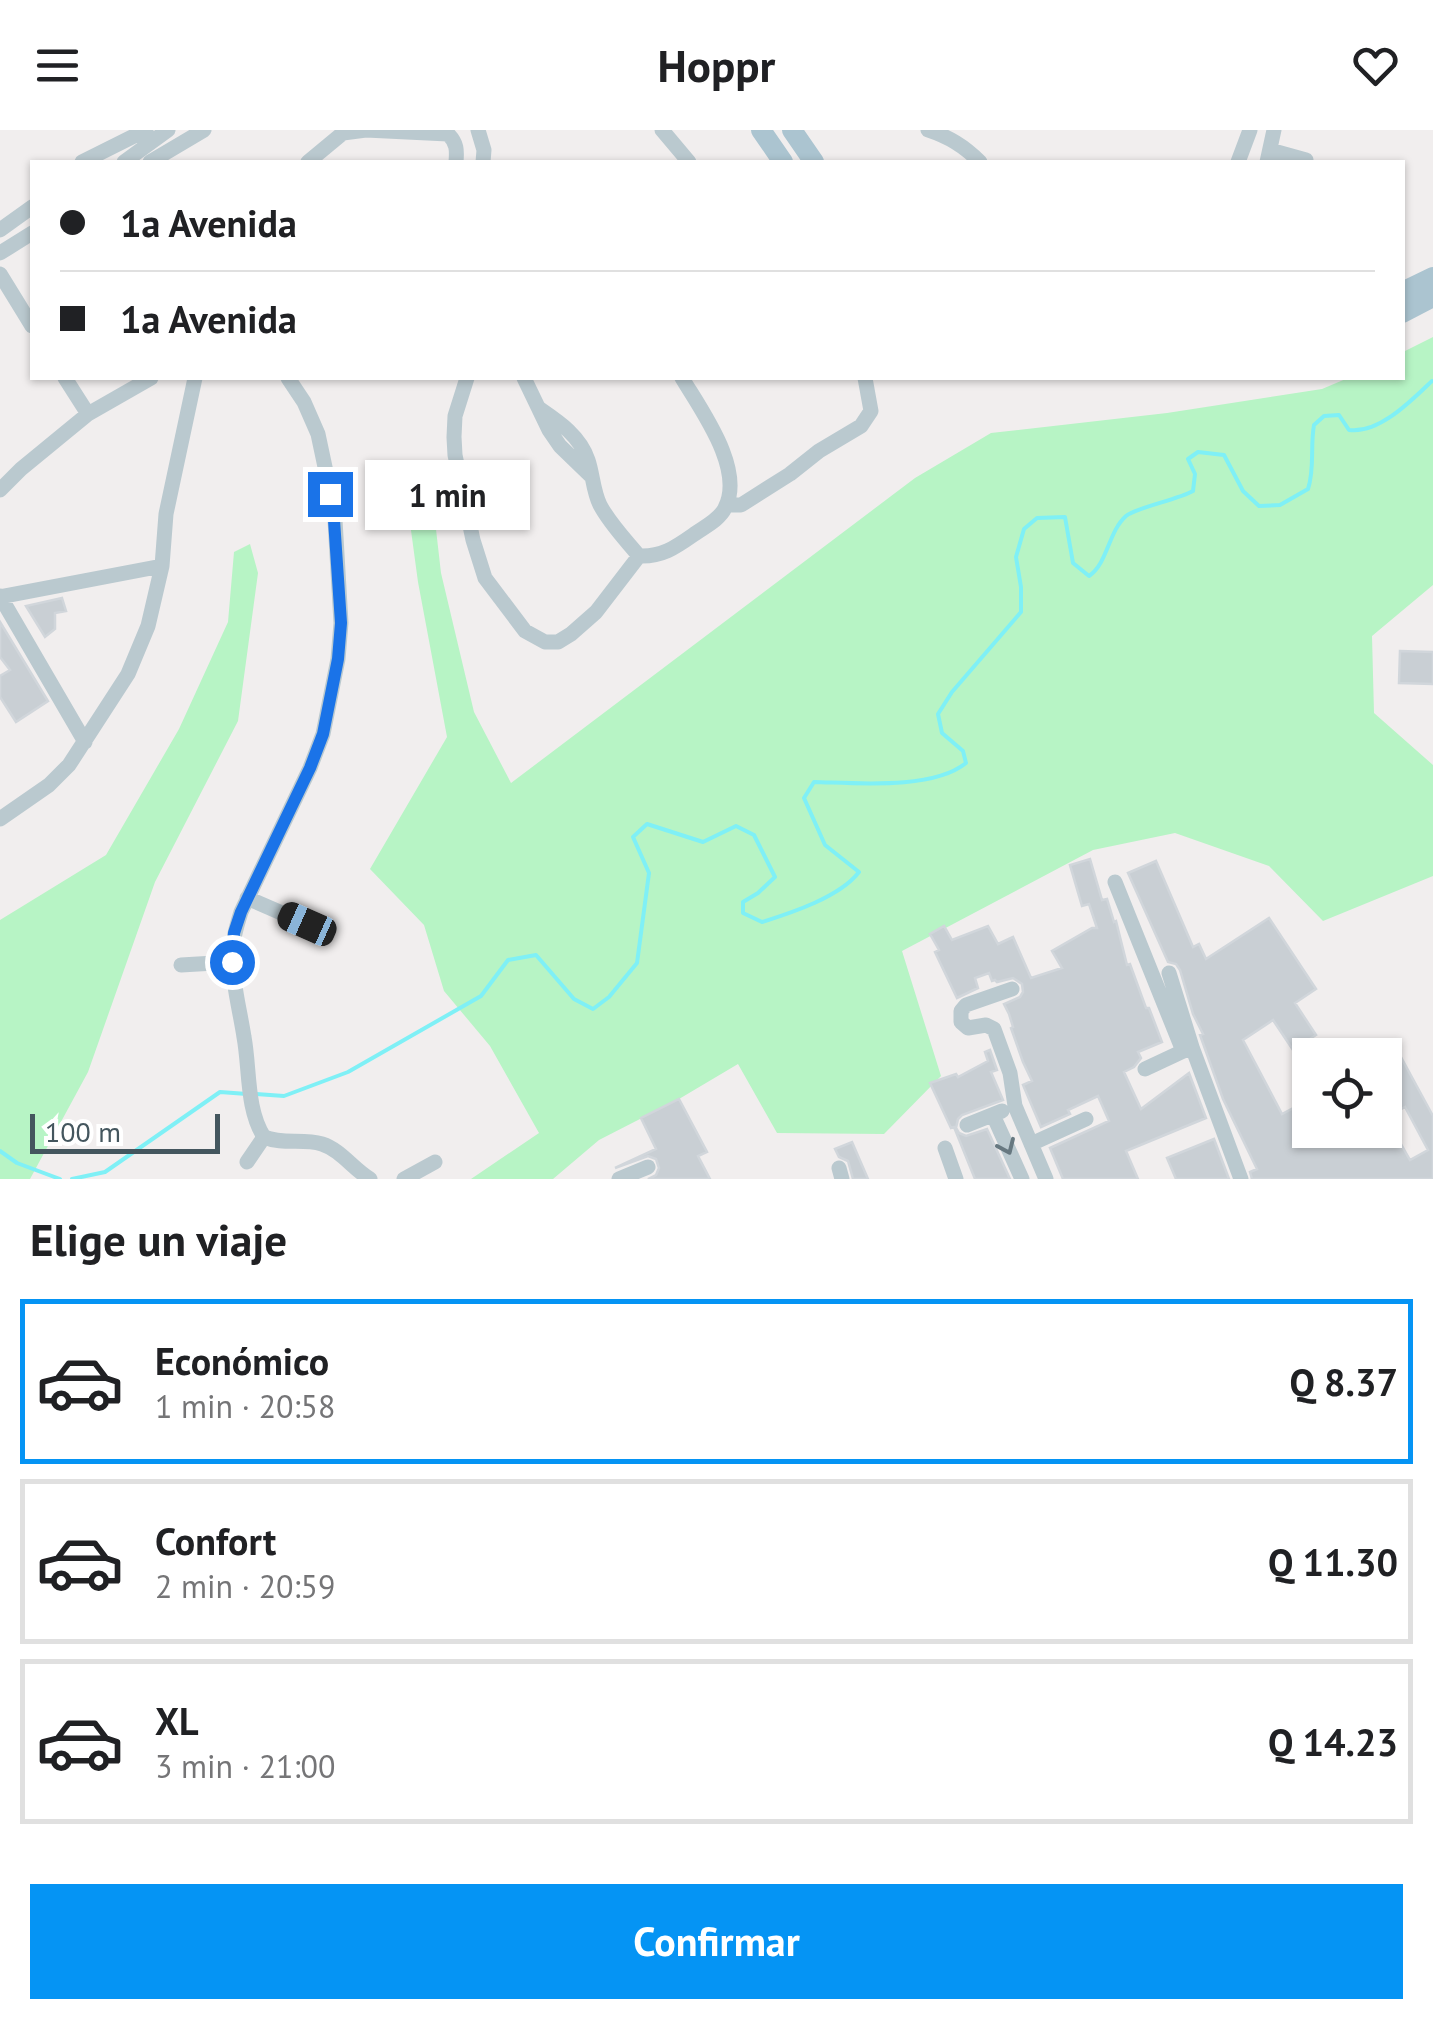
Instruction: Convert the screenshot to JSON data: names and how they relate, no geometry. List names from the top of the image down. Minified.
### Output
{"scale_bar":"100 m","page":{"header":"Hoppr","banner":["1a Avenida","1a Avenida"],"bubble":"1 min","scale":"100 m","heading":"Elige un viaje","list":[{"name":"Económico","note":"1 min · 20:58","value":"Q 8.37"},{"name":"Confort","note":"2 min · 20:59","value":"Q 11.30"},{"name":"XL","note":"3 min · 21:00","value":"Q 14.23"}],"buttons":"Confirmar"}}
